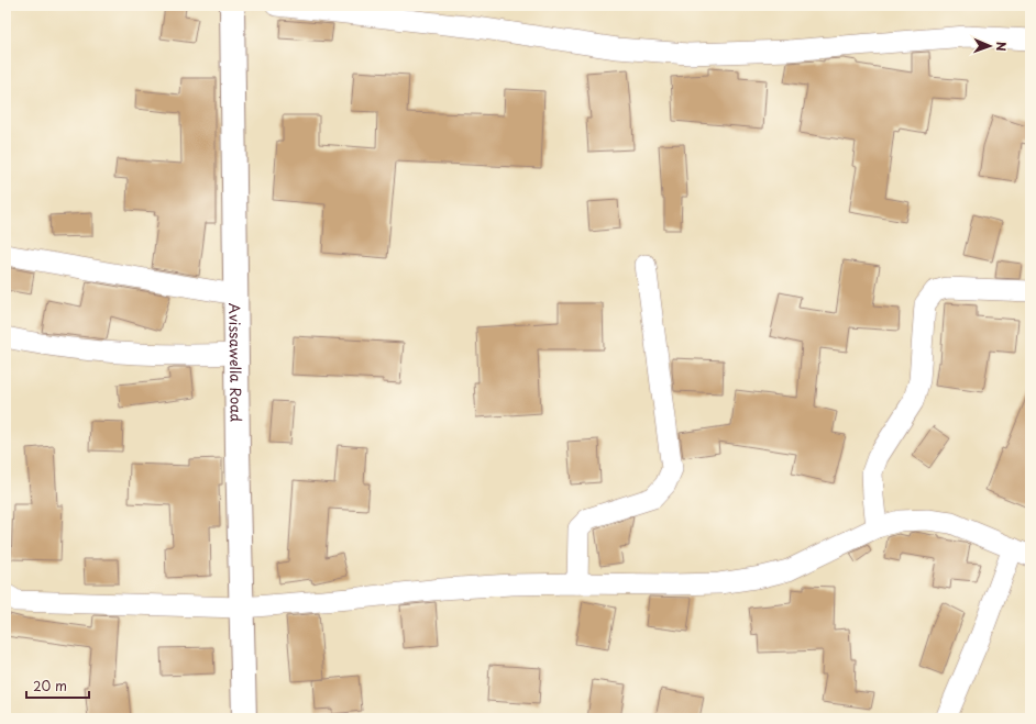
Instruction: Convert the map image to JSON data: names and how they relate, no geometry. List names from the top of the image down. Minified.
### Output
{"streets":{"main road":["Avissawella Road"]},"scale_bar":"20 m","north":"right"}
